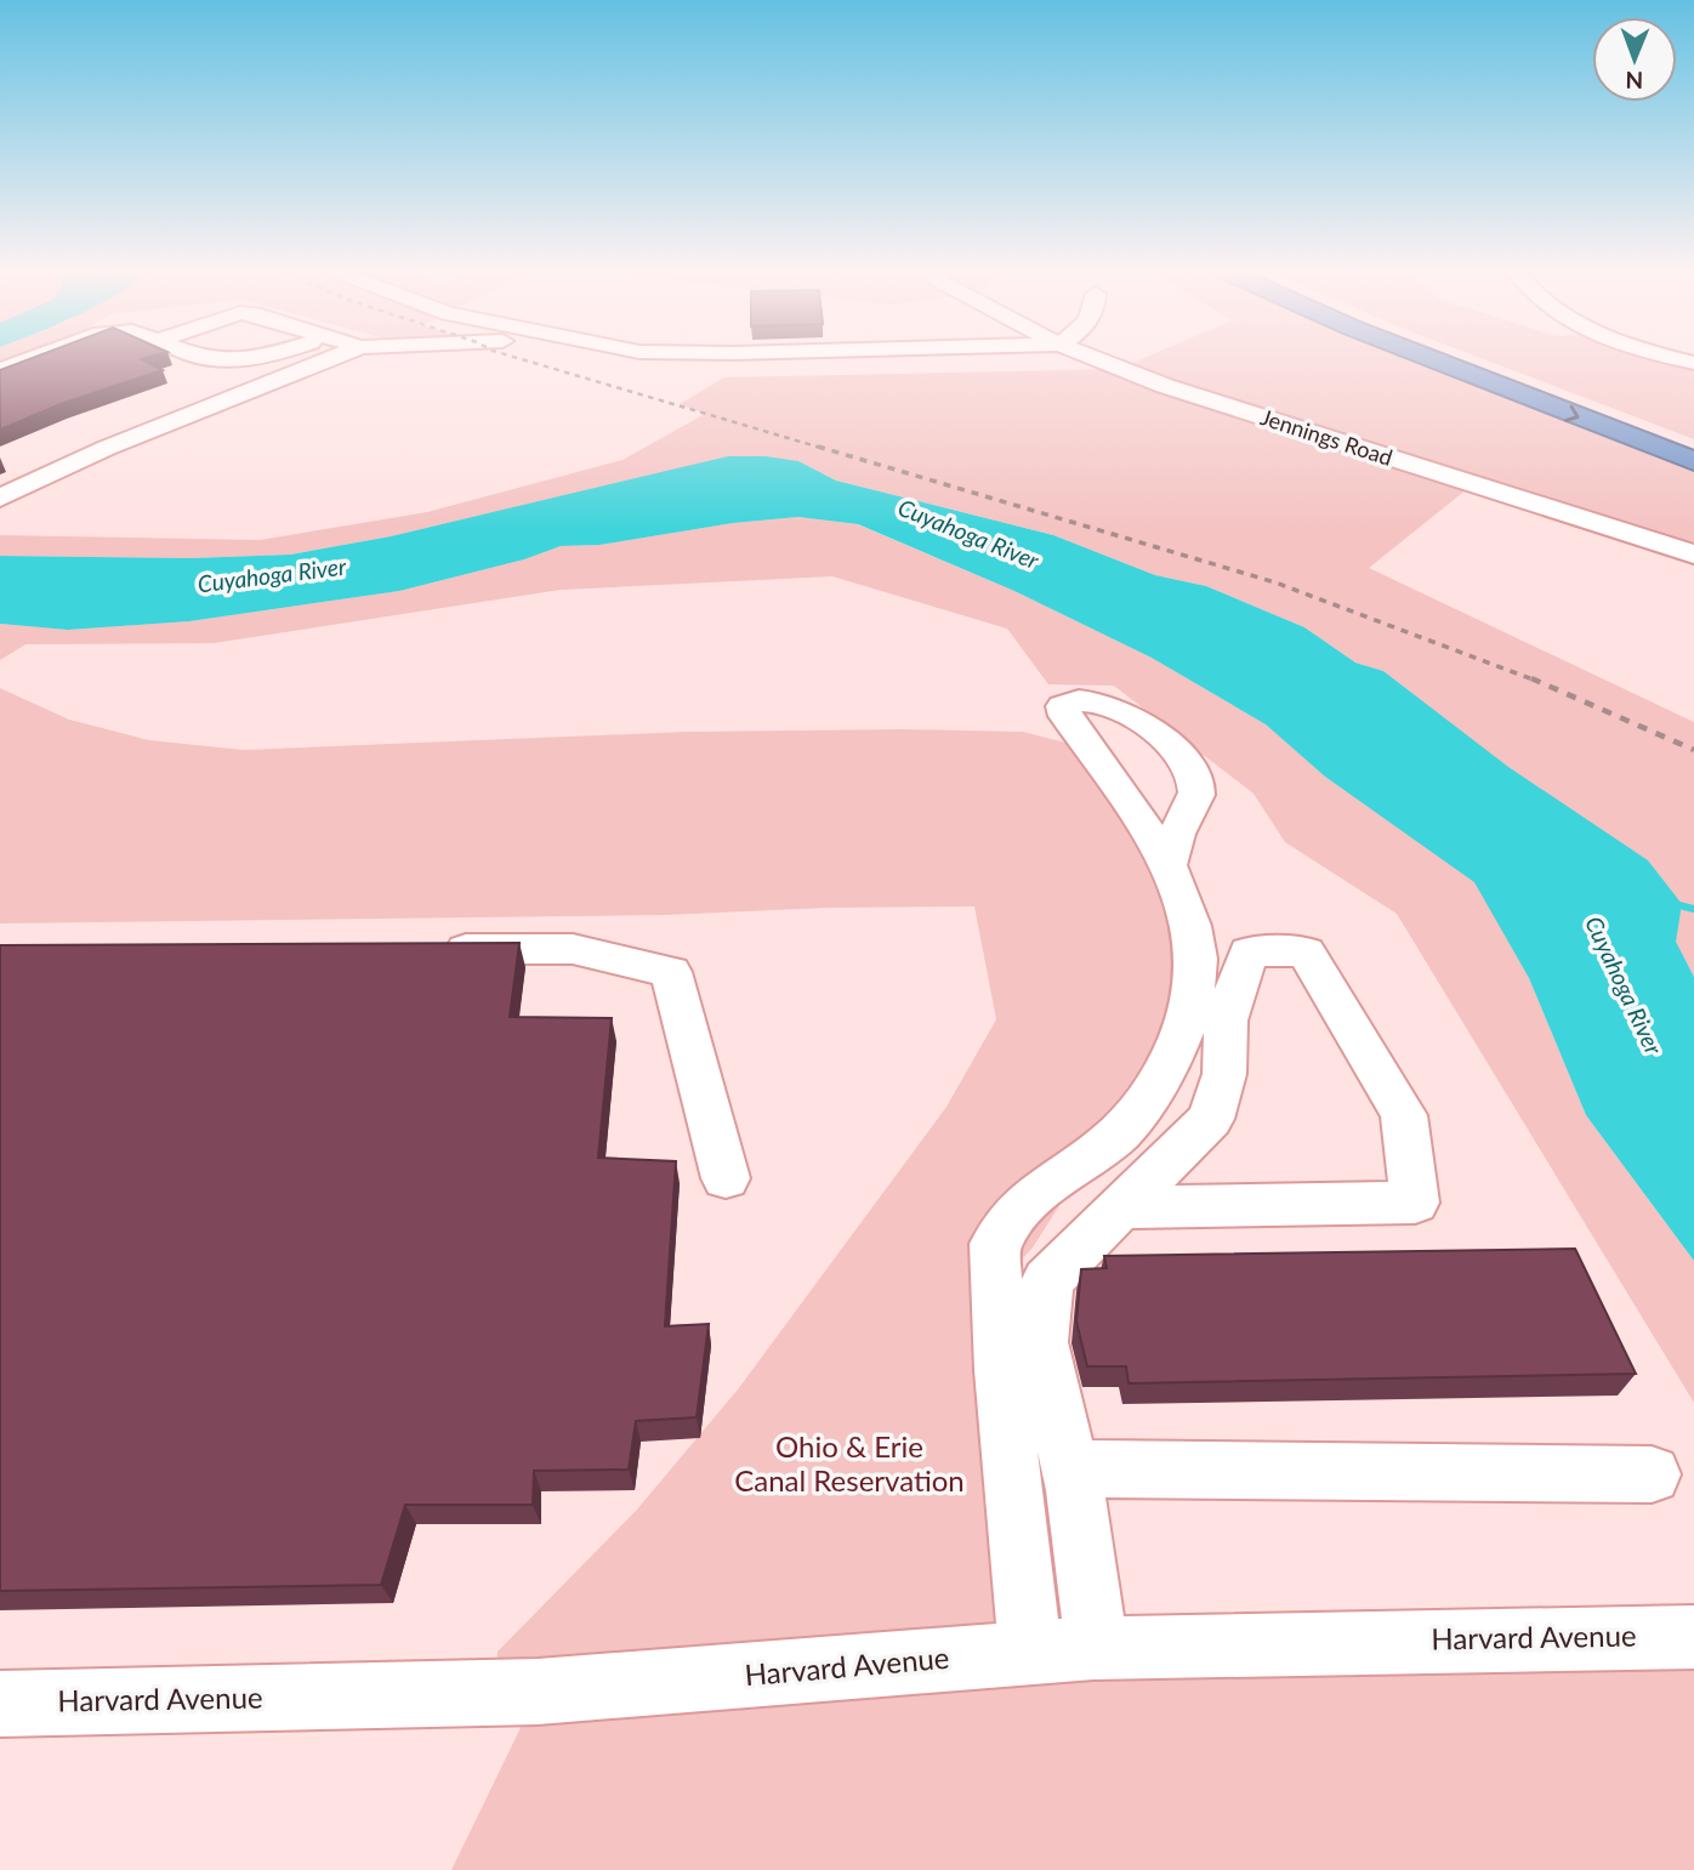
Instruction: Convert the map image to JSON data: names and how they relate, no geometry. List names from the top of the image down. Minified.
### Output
{"streets":{"street":["Jennings Road","Harvard Avenue"]},"water":["Cuyahoga River"],"parks":["Ohio & Erie Canal Reservation"],"north":"bottom"}
